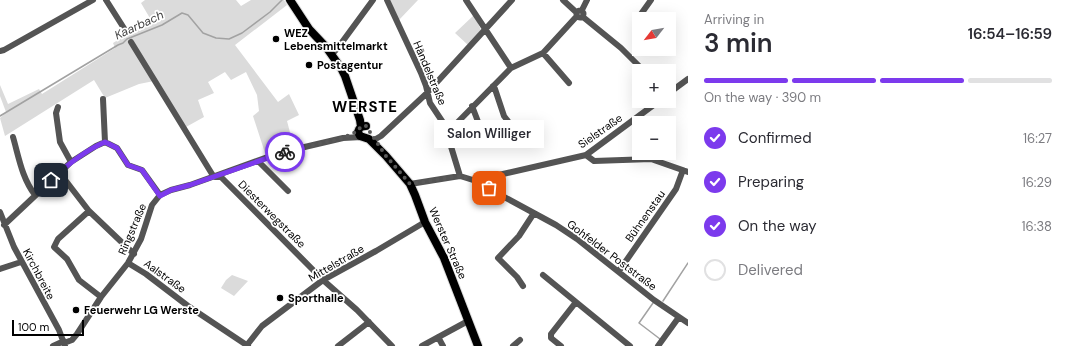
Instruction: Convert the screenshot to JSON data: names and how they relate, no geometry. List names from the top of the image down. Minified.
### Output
{"streets":{"main road":["Werster Straße"],"street":["Händelstraße","Sielstraße","Diesterwegstraße","Bühnenstau","Ringstraße","Gohfelder Poststraße","Mittelstraße","Kirchbreite","Aalstraße"]},"crossings":[["Händelstraße","Ringstraße"],["Händelstraße","Gohfelder Poststraße"],["Sielstraße","Gohfelder Poststraße"],["Diesterwegstraße","Ringstraße"],["Diesterwegstraße","Mittelstraße"],["Bühnenstau","Gohfelder Poststraße"],["Ringstraße","Werster Straße"],["Ringstraße","Kirchbreite"],["Ringstraße","Aalstraße"],["Werster Straße","Gohfelder Poststraße"],["Werster Straße","Mittelstraße"],["Mittelstraße","Aalstraße"]],"districts":["WERSTE"],"water":["Kaarbach"],"places":["WEZ Lebensmittelmarkt","Postagentur","Salon Williger","Sporthalle","Feuerwehr LG Werste"],"scale_bar":"100 m","north":"bottom left","page":{"heading":["3 min","Arriving in","16:54–16:59"],"map_buttons":["+","−"],"bar":"On the way · 390 m","list":[["Confirmed","16:27"],["Preparing","16:29"],["On the way","16:38"],"Delivered"],"bubble":"Salon Williger","scale":"100 m"}}
